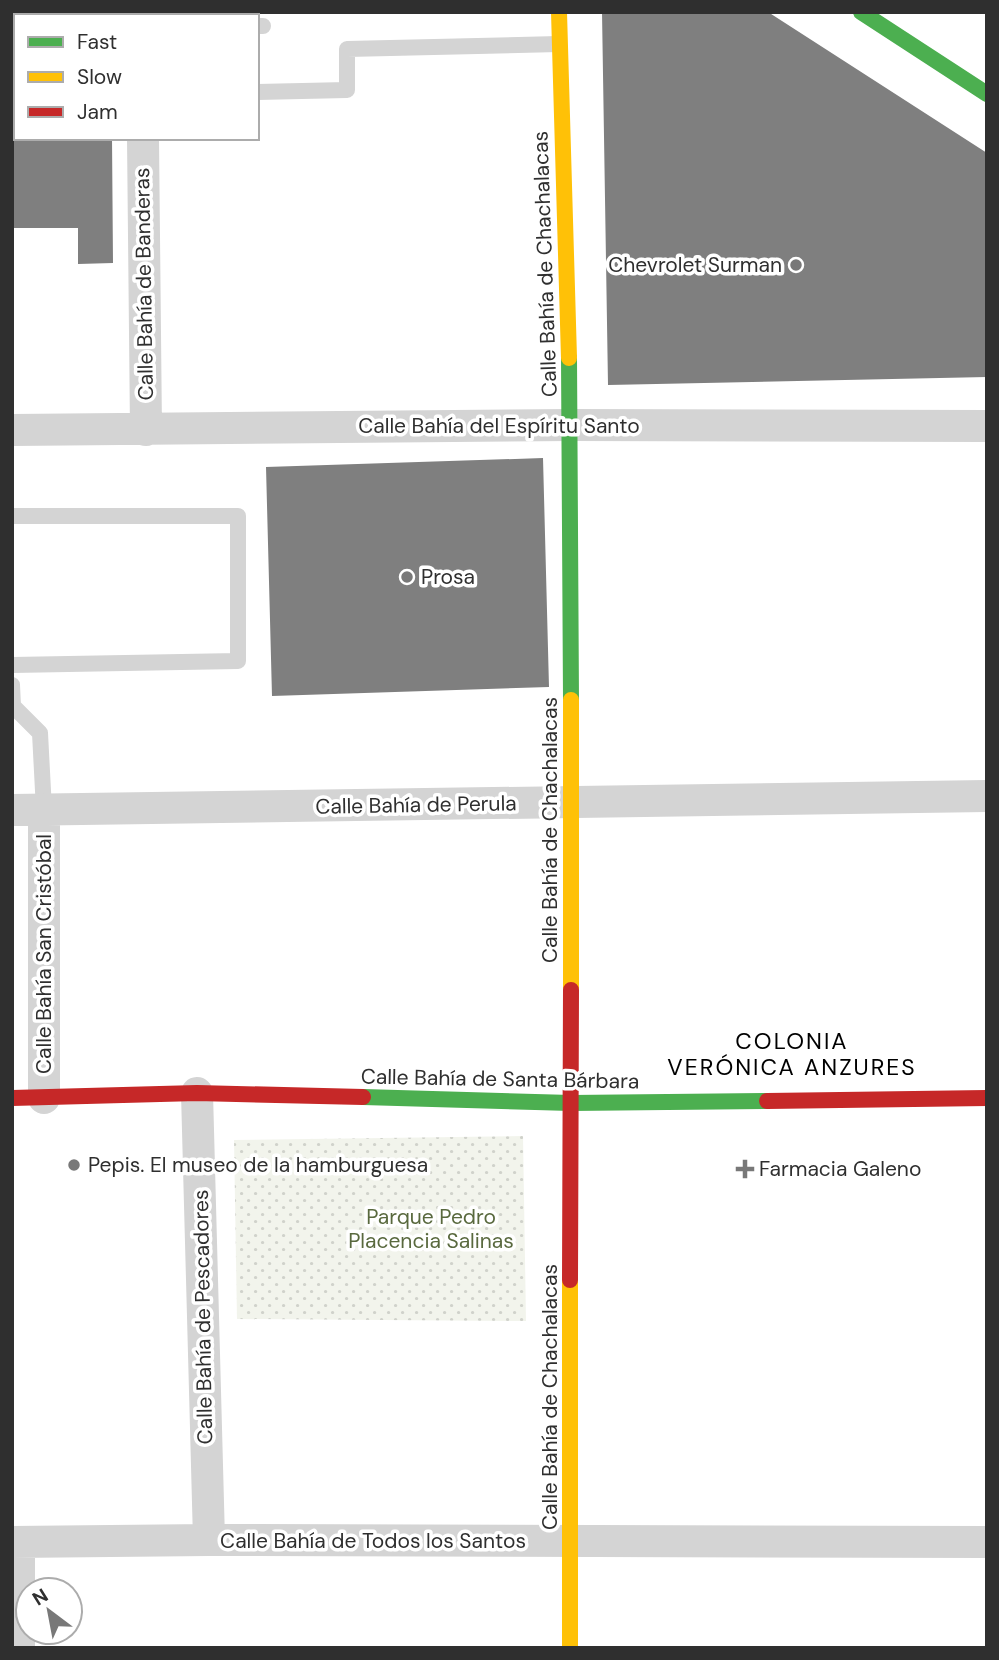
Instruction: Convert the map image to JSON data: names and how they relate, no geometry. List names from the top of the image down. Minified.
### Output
{"streets":{"street":["Calle Bahía de Chachalacas","Calle Bahía de Banderas","Calle Bahía del Espíritu Santo","Calle Bahía de Perula","Calle Bahía San Cristóbal","Calle Bahía de Santa Bárbara","Calle Bahía de Pescadores","Calle Bahía de Todos los Santos"]},"crossings":[["Calle Bahía de Chachalacas","Calle Bahía del Espíritu Santo"],["Calle Bahía de Chachalacas","Calle Bahía de Perula"],["Calle Bahía de Chachalacas","Calle Bahía de Santa Bárbara"],["Calle Bahía de Chachalacas","Calle Bahía de Todos los Santos"],["Calle Bahía de Banderas","Calle Bahía del Espíritu Santo"],["Calle Bahía de Perula","Calle Bahía San Cristóbal"],["Calle Bahía San Cristóbal","Calle Bahía de Santa Bárbara"],["Calle Bahía de Santa Bárbara","Calle Bahía de Pescadores"],["Calle Bahía de Pescadores","Calle Bahía de Todos los Santos"]],"districts":["COLONIA VERÓNICA ANZURES"],"parks":["Parque Pedro Placencia Salinas"],"places":{"other":["Chevrolet Surman","Prosa","Pepis. El museo de la hamburguesa"],"health":["Farmacia Galeno"]},"legend":["Fast","Slow","Jam"],"north":"top left"}
